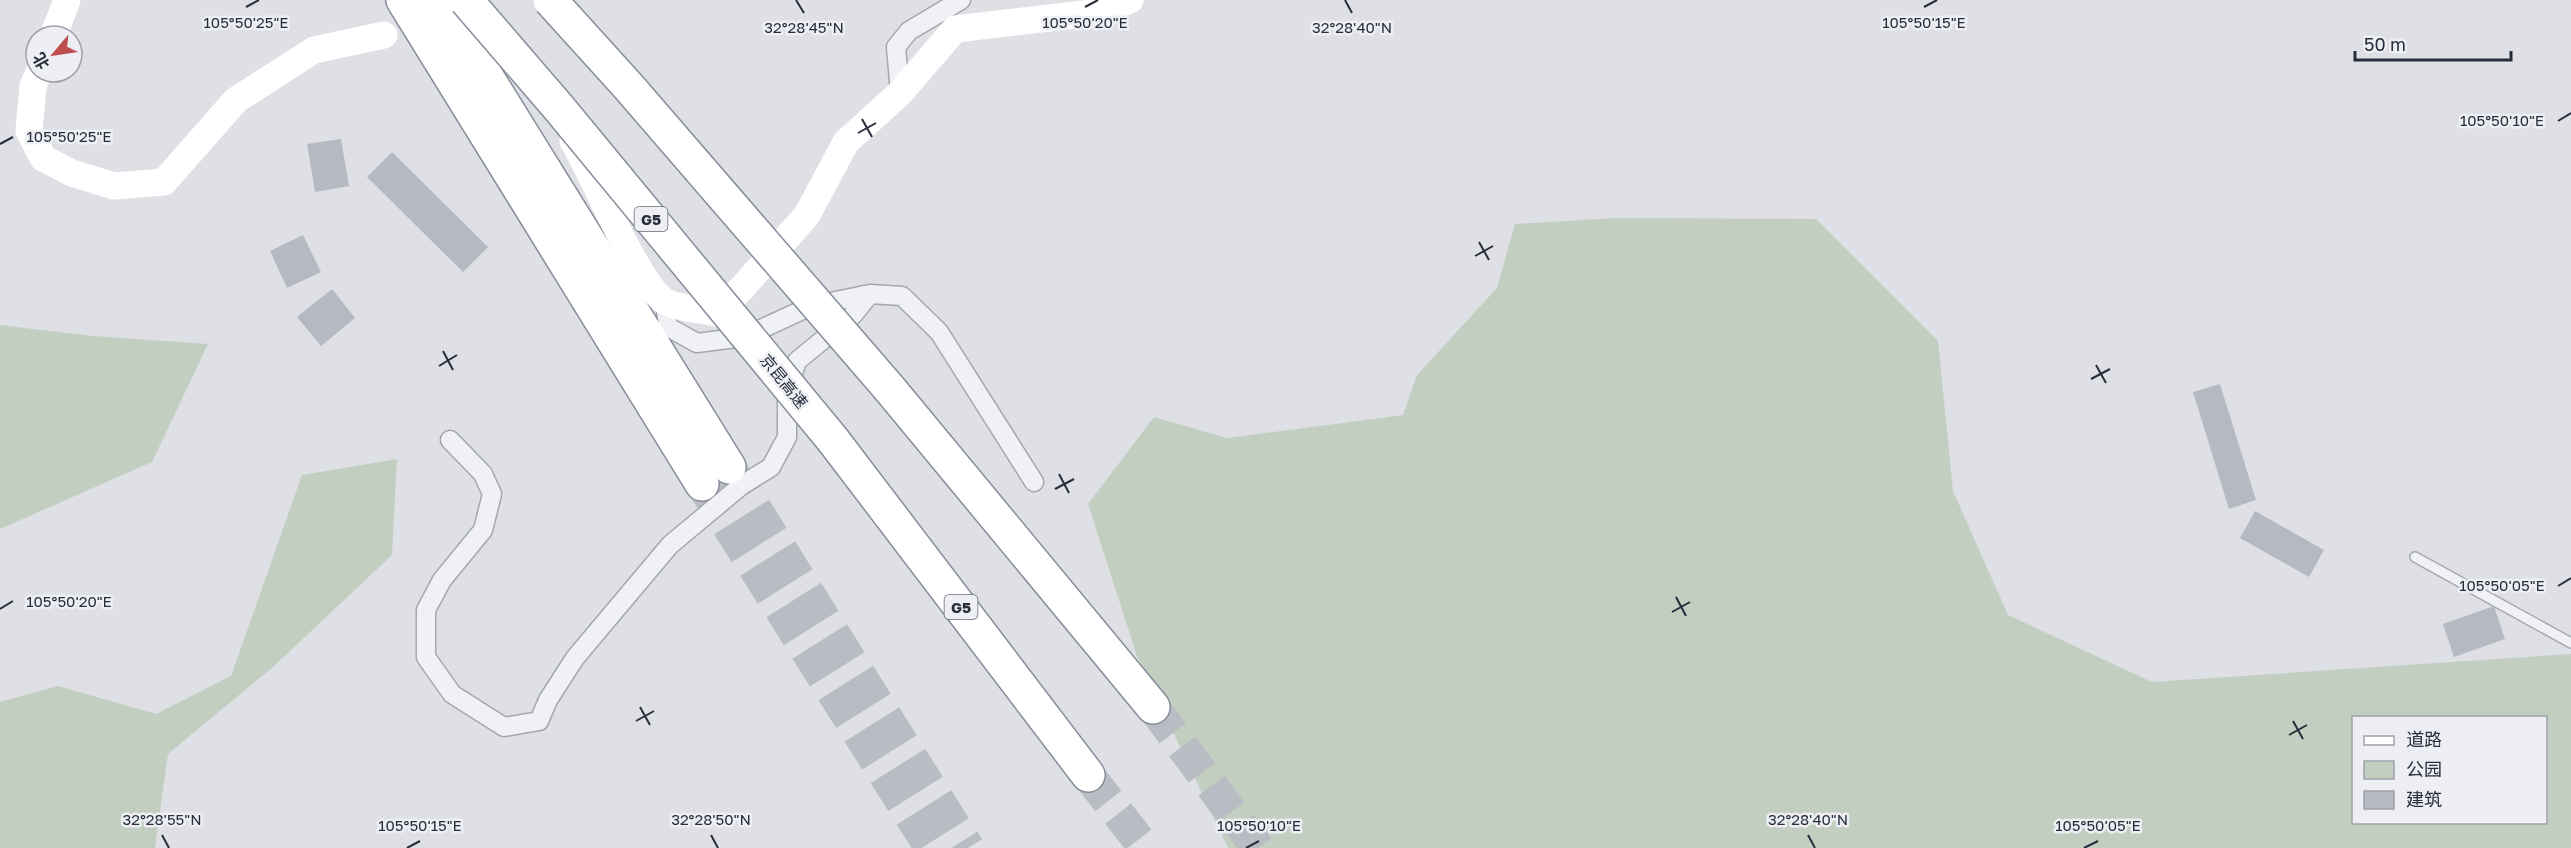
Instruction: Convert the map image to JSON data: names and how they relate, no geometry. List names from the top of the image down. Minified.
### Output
{"streets":{"highway":["G5","京昆高速"]},"legend":["道路","公园","建筑"],"scale_bar":"50 m","north":"bottom left","coordinates":["105°50'25\"E","105°50'15\"E","105°50'20\"E","32°28'45\"N","32°28'40\"N","105°50'10\"E","105°50'05\"E","32°28'55\"N","32°28'50\"N"]}
